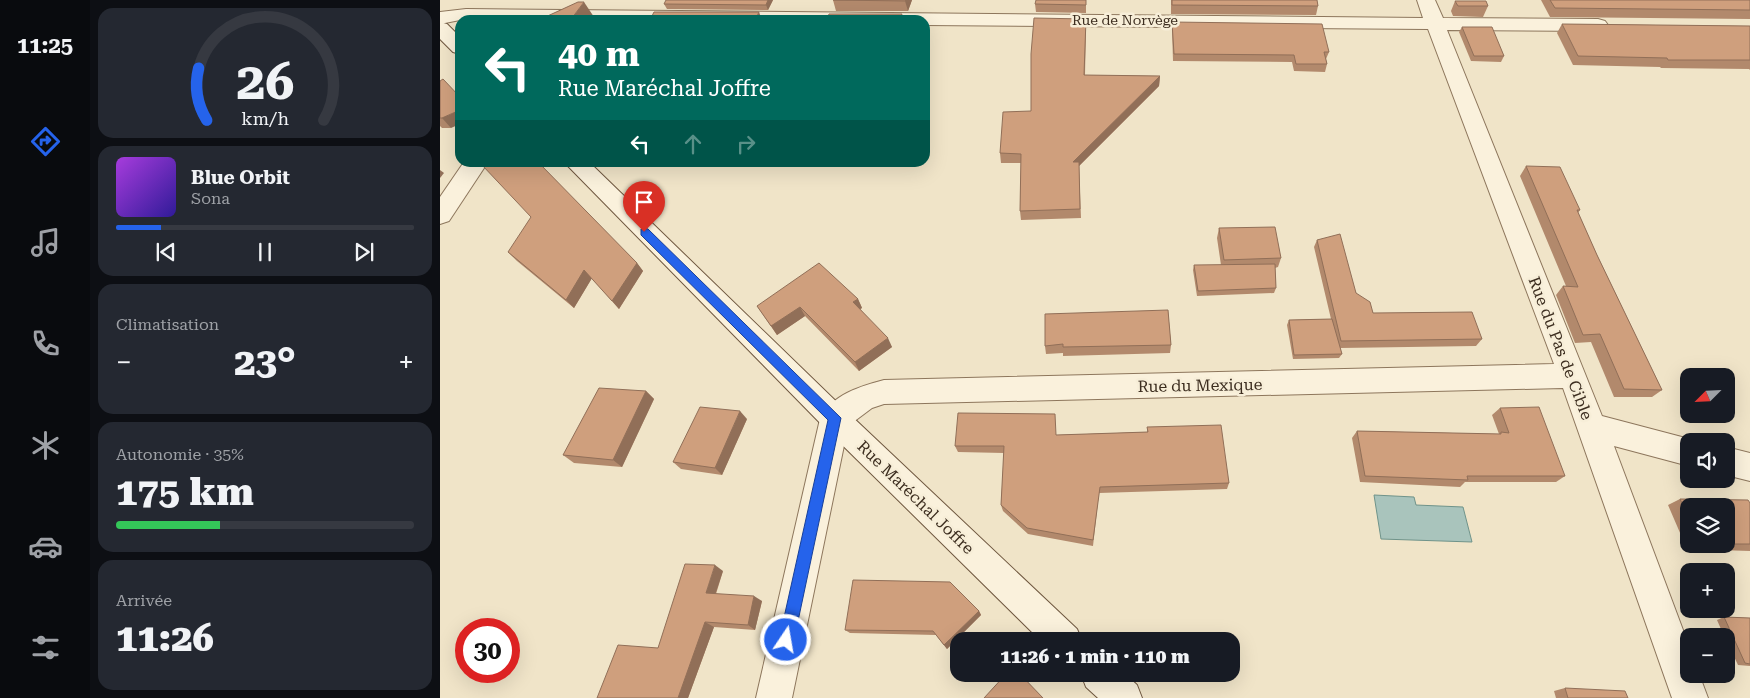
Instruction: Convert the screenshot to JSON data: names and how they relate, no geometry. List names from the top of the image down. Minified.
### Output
{"streets":{"street":["Rue de Norvège","Rue du Pas de Cible","Rue du Mexique","Rue Maréchal Joffre"]},"crossings":[["Rue de Norvège","Rue du Pas de Cible"],["Rue du Pas de Cible","Rue du Mexique"],["Rue du Mexique","Rue Maréchal Joffre"]],"north":"bottom left","page":{"tabs":"11:25","turn":["40 m","Rue Maréchal Joffre"],"song":["Blue Orbit","Sona"],"tile":["Climatisation",["Autonomie · 35%","175 km"],["Arrivée","11:26"]],"heat":["−","23°","+"],"map_buttons":["+","−"],"limit":"30","trip":"11:26 · 1 min · 110 m","gauge":["26","km/h"]}}
